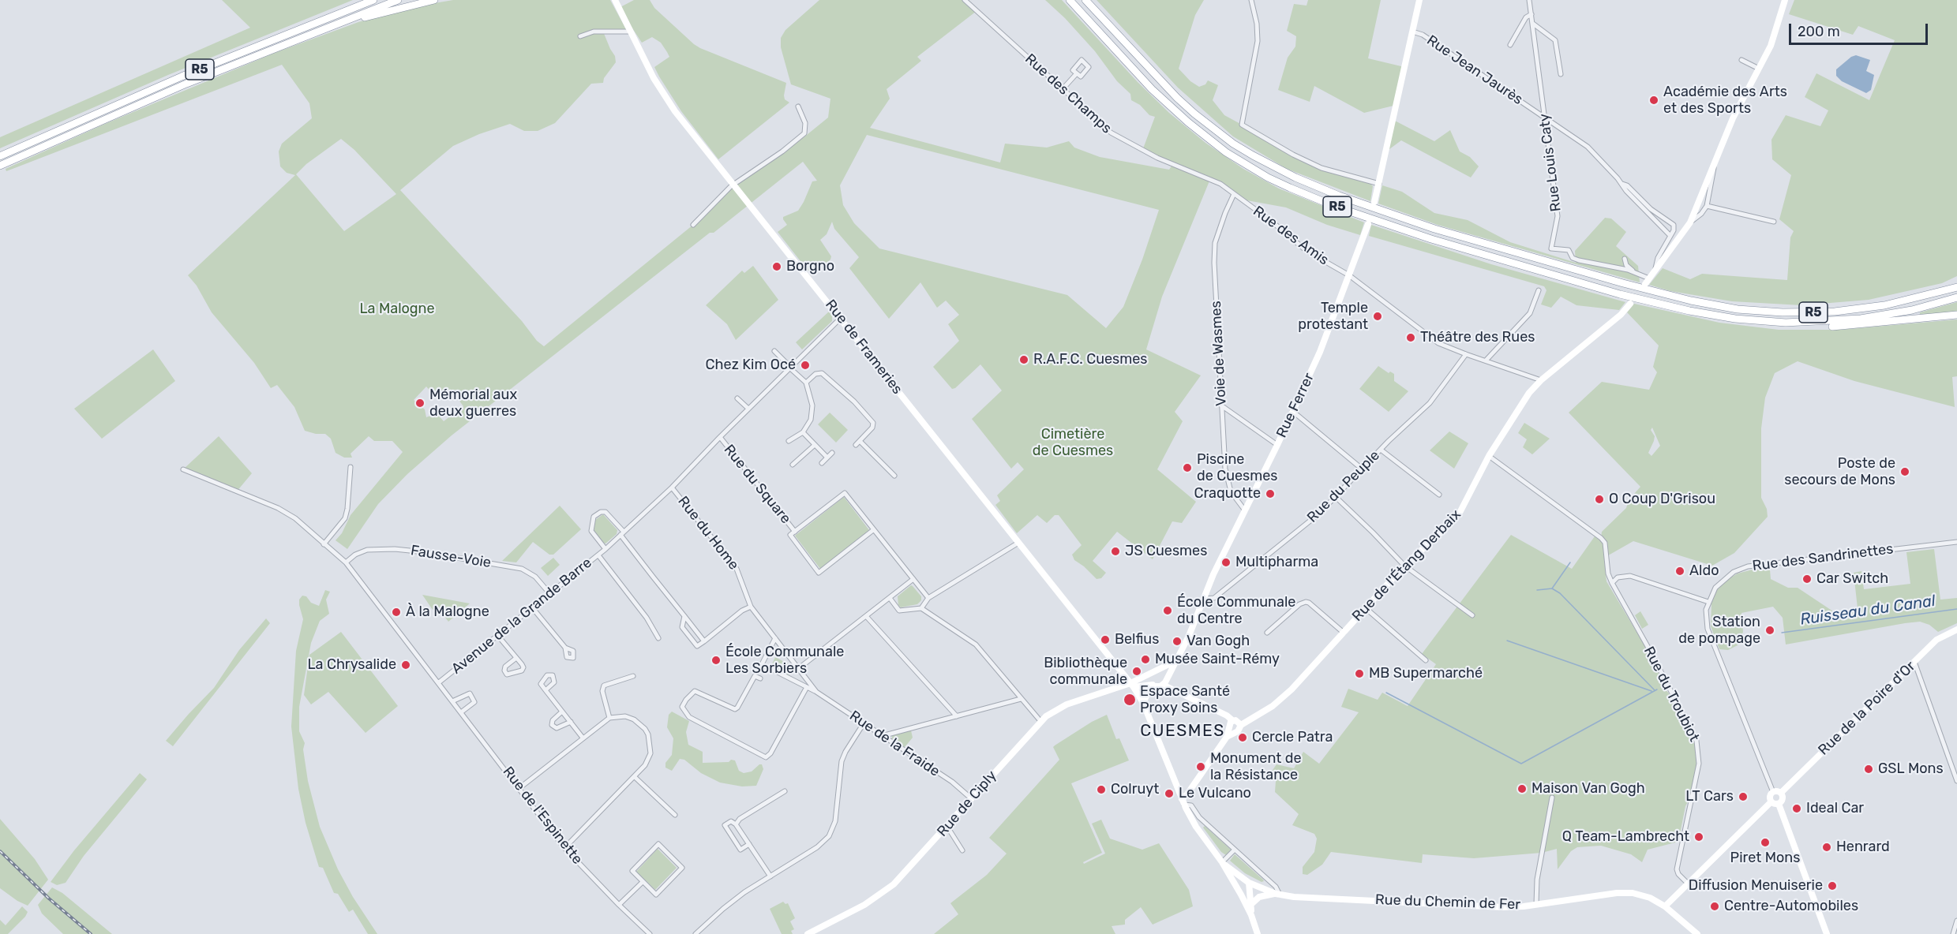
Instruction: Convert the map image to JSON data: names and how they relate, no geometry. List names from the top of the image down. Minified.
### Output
{"streets":{"highway":["R5"],"street":["Rue Jean Jaurès","Rue des Champs","Rue Louis Caty","Rue des Amis","Rue de Frameries","Voie de Wasmes","Rue Ferrer","Rue du Square","Rue du Peuple","Rue du Home","Fausse-Voie","Rue des Sandrinettes","Rue de l'Étang Derbaix","Avenue de la Grande Barre","Rue du Troubiot","Rue de la Poire d'Or","Rue de la Fraide","Rue de Ciply","Rue de l'Espinette","Rue du Chemin de Fer"]},"crossings":[["Rue Jean Jaurès","Rue Louis Caty"],["Rue des Champs","Rue des Amis"],["Rue des Champs","Voie de Wasmes"],["Rue des Amis","Voie de Wasmes"],["Rue des Amis","Rue Ferrer"],["Rue des Amis","Rue du Peuple"],["Rue des Amis","Rue de l'Étang Derbaix"],["Rue de Frameries","Avenue de la Grande Barre"],["Rue de Frameries","Rue de Ciply"],["Rue de Frameries","Rue du Chemin de Fer"],["Voie de Wasmes","Rue Ferrer"],["Rue Ferrer","Rue du Peuple"],["Rue du Square","Avenue de la Grande Barre"],["Rue du Home","Avenue de la Grande Barre"],["Rue du Home","Rue de la Fraide"],["Fausse-Voie","Avenue de la Grande Barre"],["Fausse-Voie","Rue de l'Espinette"],["Rue de l'Étang Derbaix","Rue du Troubiot"],["Avenue de la Grande Barre","Rue de l'Espinette"],["Rue de la Fraide","Rue de Ciply"]],"districts":["CUESMES"],"water":["Ruisseau du Canal"],"parks":["La Malogne","Cimetière de Cuesmes"],"places":["Académie des Arts et des Sports","Borgno","Temple protestant","Théâtre des Rues","R.A.F.C. Cuesmes","Chez Kim Océ","Mémorial aux deux guerres","Piscine de Cuesmes","Poste de secours de Mons","Craquotte","O Coup D'Grisou","JS Cuesmes","Multipharma","Aldo","Car Switch","École Communale du Centre","À la Malogne","Station de pompage","Belfius","Van Gogh","Musée Saint-Rémy","École Communale Les Sorbiers","La Chrysalide","Bibliothèque communale","MB Supermarché","Espace Santé Proxy Soins","Cercle Patra","Monument de la Résistance","GSL Mons","Maison Van Gogh","Colruyt","Le Vulcano","LT Cars","Ideal Car","Q Team-Lambrecht","Piret Mons","Henrard","Diffusion Menuiserie","Centre-Automobiles"],"scale_bar":"200 m"}
